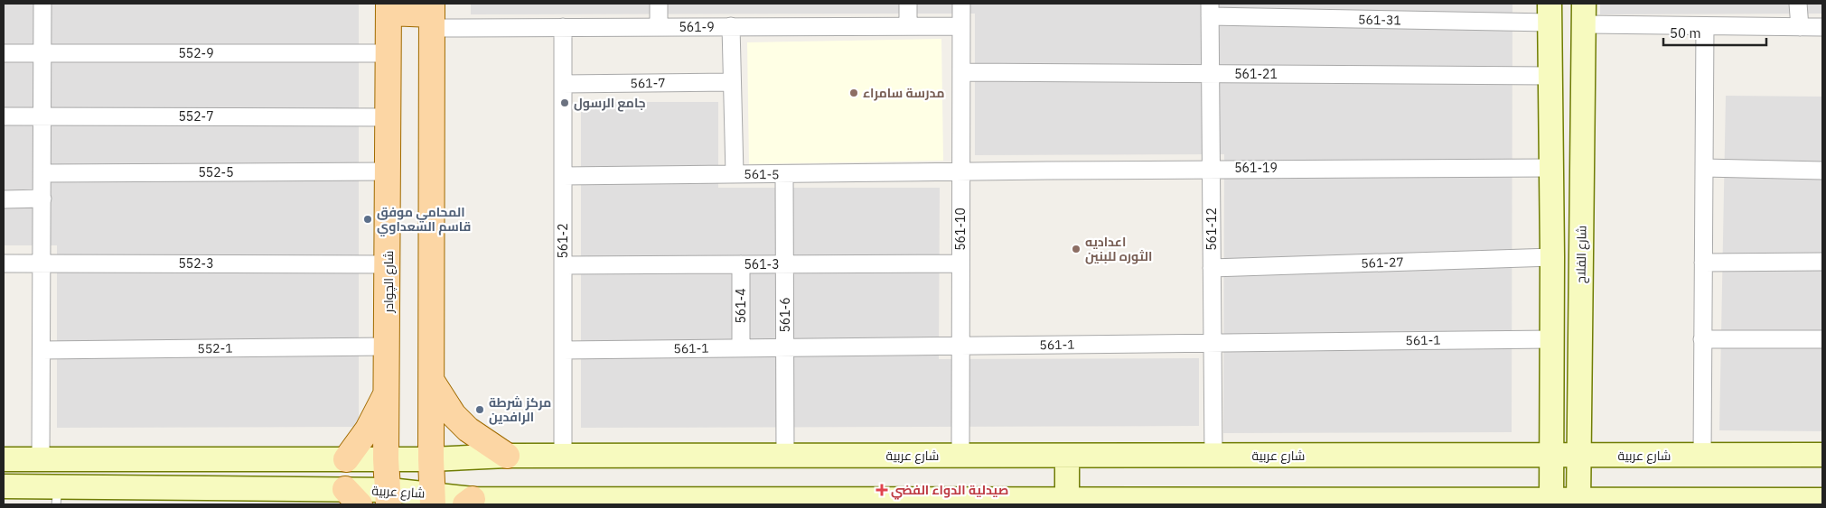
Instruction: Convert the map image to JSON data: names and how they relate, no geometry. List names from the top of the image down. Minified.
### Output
{"streets":{"main road":["شارع الفلاح","شارع الچوادر","شارع عربية"],"street":["561-31","561-9","552-9","561-21","561-7","552-7","561-19","552-5","561-5","561-10","561-12","561-2","561-27","552-3","561-3","561-4","561-6","561-1","552-1"]},"crossings":[["561-31","561-12"],["561-9","561-10"],["561-9","561-2"],["552-9","شارع الچوادر"],["561-21","561-10"],["561-21","561-12"],["561-7","561-2"],["552-7","شارع الچوادر"],["561-19","561-5"],["561-19","561-10"],["561-19","561-12"],["552-5","شارع الچوادر"],["561-5","561-10"],["561-5","561-2"],["561-5","561-6"],["561-10","561-3"],["561-10","561-1"],["561-10","شارع عربية"],["561-12","561-27"],["561-12","561-1"],["561-12","شارع عربية"],["561-2","561-3"],["561-2","561-1"],["561-2","شارع عربية"],["شارع الفلاح","شارع عربية"],["552-3","شارع الچوادر"],["561-3","561-4"],["561-3","561-6"],["شارع الچوادر","552-1"],["شارع الچوادر","شارع عربية"],["561-4","561-1"],["561-6","561-1"],["561-6","شارع عربية"]],"places":{"other":["مدرسة سامراء","جامع الرسول","المحامي موفق قاسم السعداوي","اعداديه الثوره للبنين","مركز شرطة الرافدين"],"health":["صيدلية الدواء الفضي"]},"scale_bar":"50 m"}
